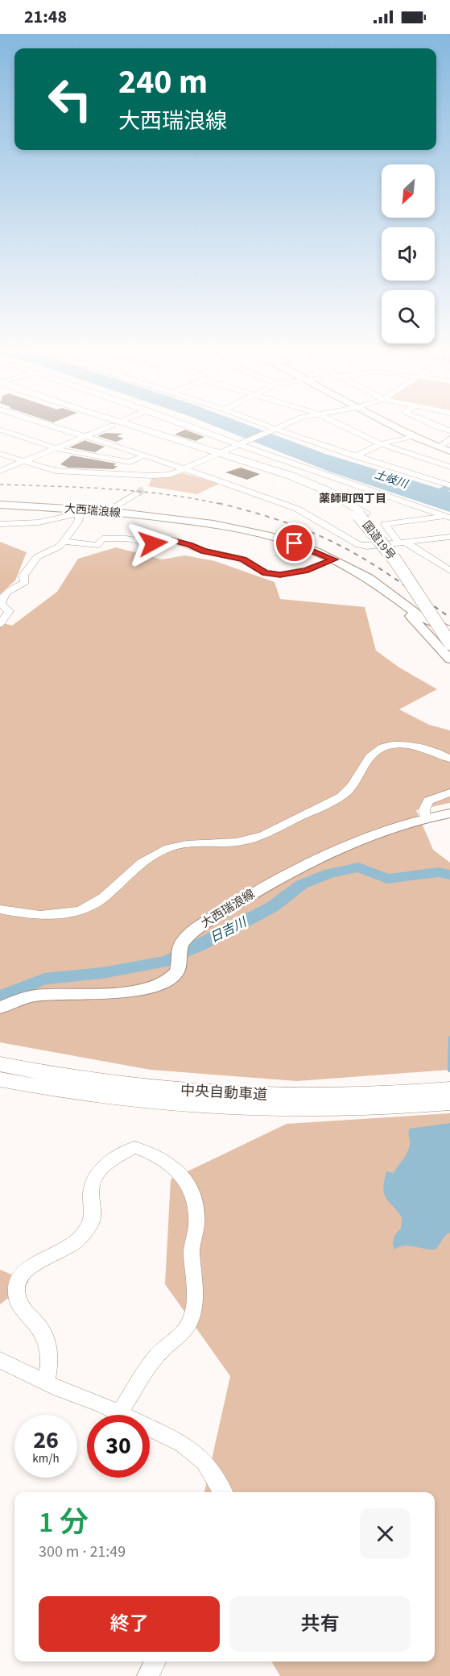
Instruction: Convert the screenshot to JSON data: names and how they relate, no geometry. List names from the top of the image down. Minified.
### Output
{"streets":{"highway":["国道19号","中央自動車道"],"main road":["大西瑞浪線"]},"districts":["薬師町四丁目"],"water":["土岐川","日吉川"],"north":"bottom left","page":{"status":"21:48","turn":["240 m","大西瑞浪線"],"speed":"26 km/h","limit":"30","heading":["1 分","300 m · 21:49"],"buttons":["終了","共有"]}}
